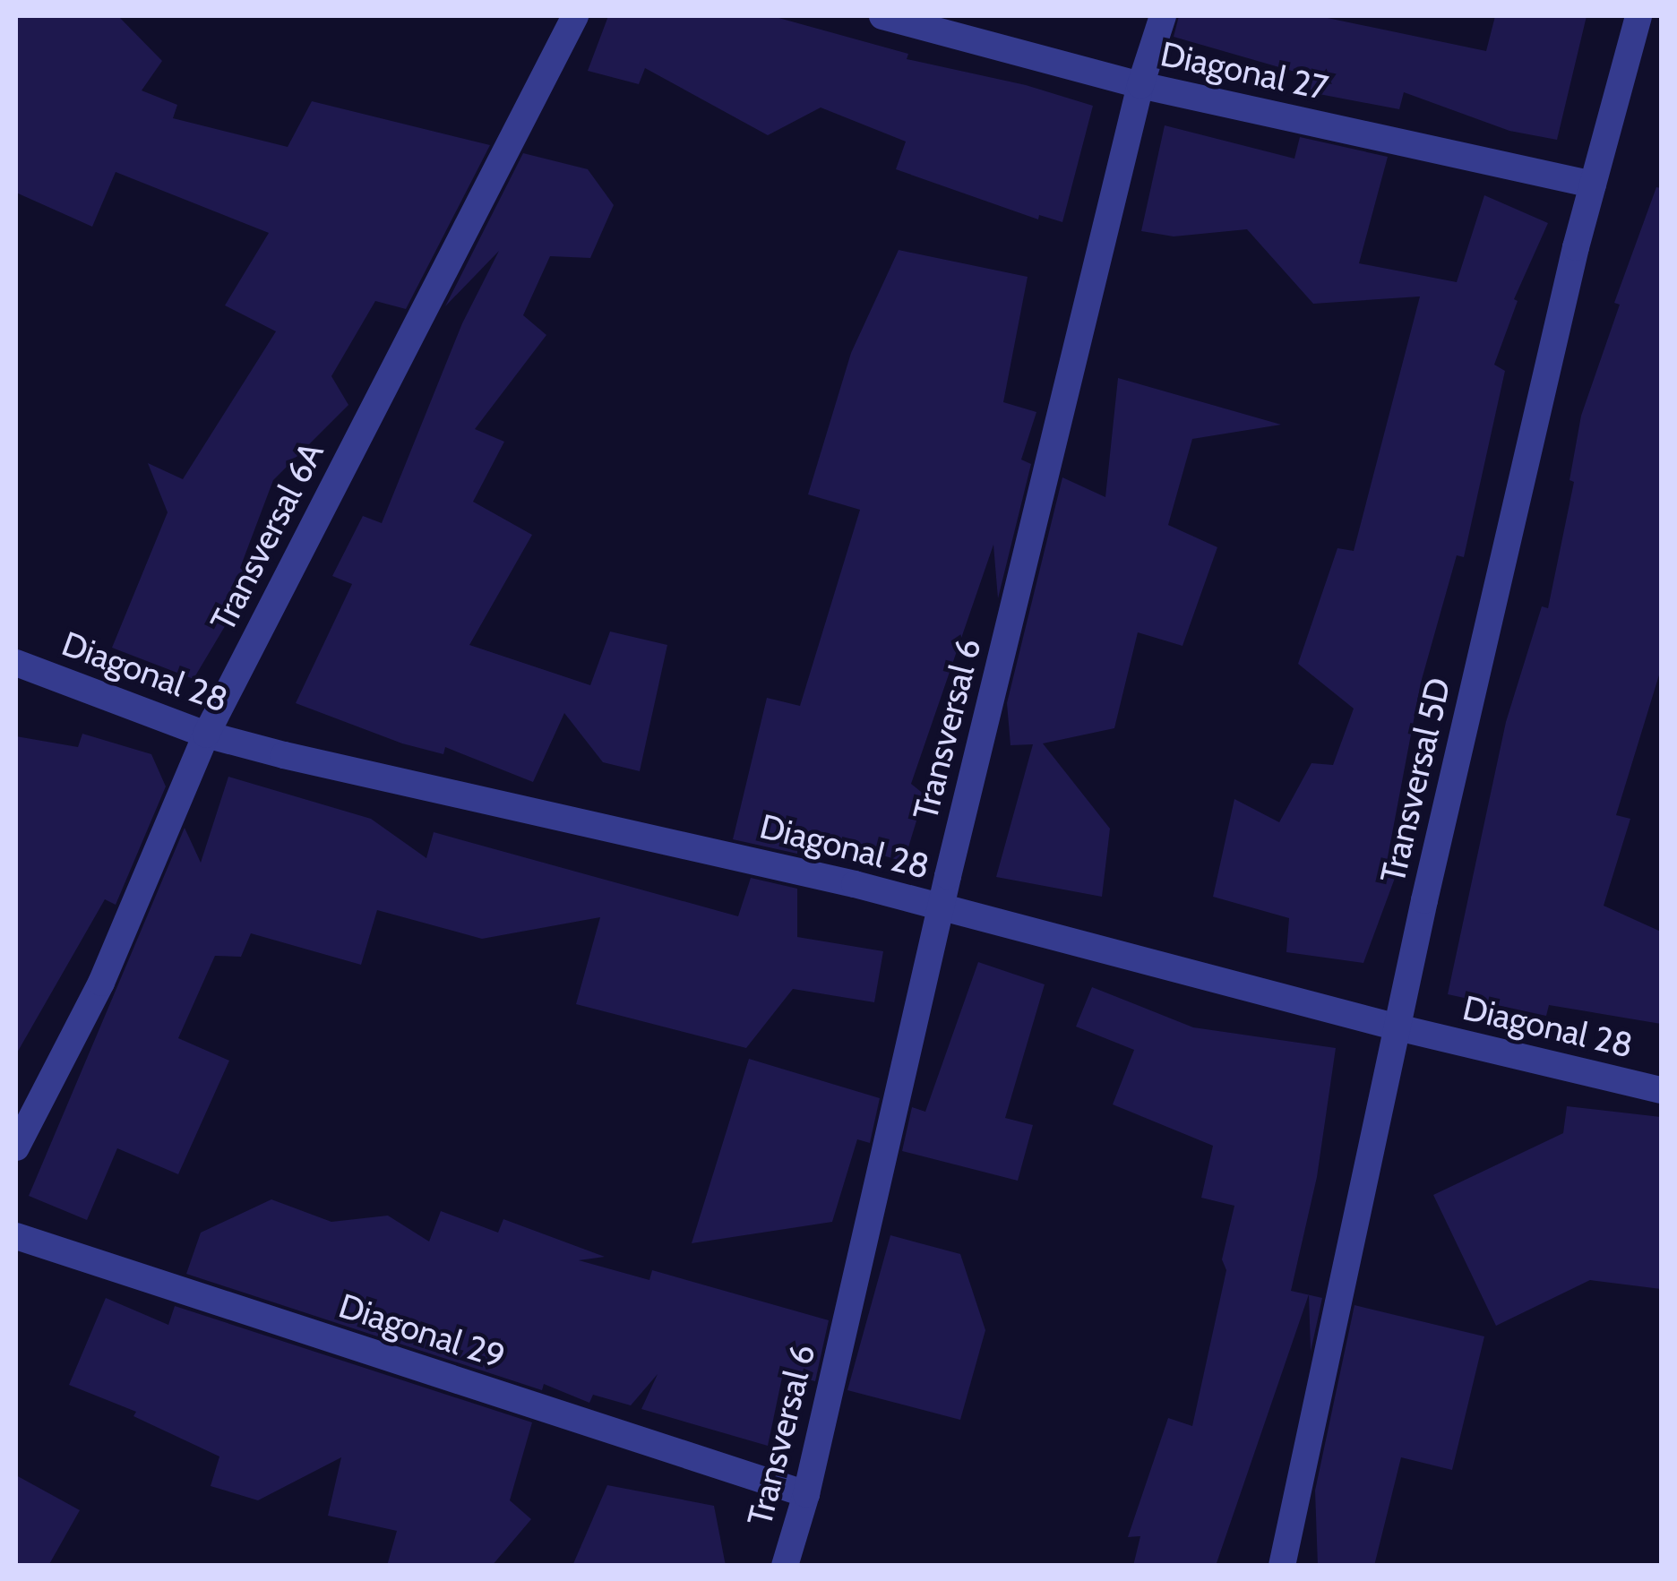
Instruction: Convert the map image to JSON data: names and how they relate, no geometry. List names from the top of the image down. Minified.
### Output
{"streets":{"street":["Diagonal 27","Transversal 6A","Diagonal 28","Transversal 6","Transversal 5D","Diagonal 29"]},"crossings":[["Diagonal 27","Transversal 6"],["Diagonal 27","Transversal 5D"],["Transversal 6A","Diagonal 28"],["Diagonal 28","Transversal 6"],["Diagonal 28","Transversal 5D"],["Transversal 6","Diagonal 29"]]}
